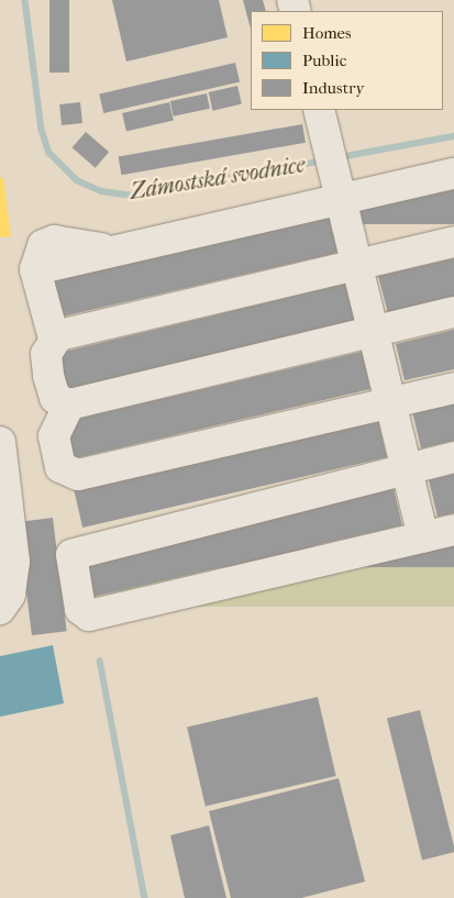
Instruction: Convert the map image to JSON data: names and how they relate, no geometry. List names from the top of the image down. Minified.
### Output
{"water":["Zámostská svodnice"],"legend":["Homes","Public","Industry"]}
